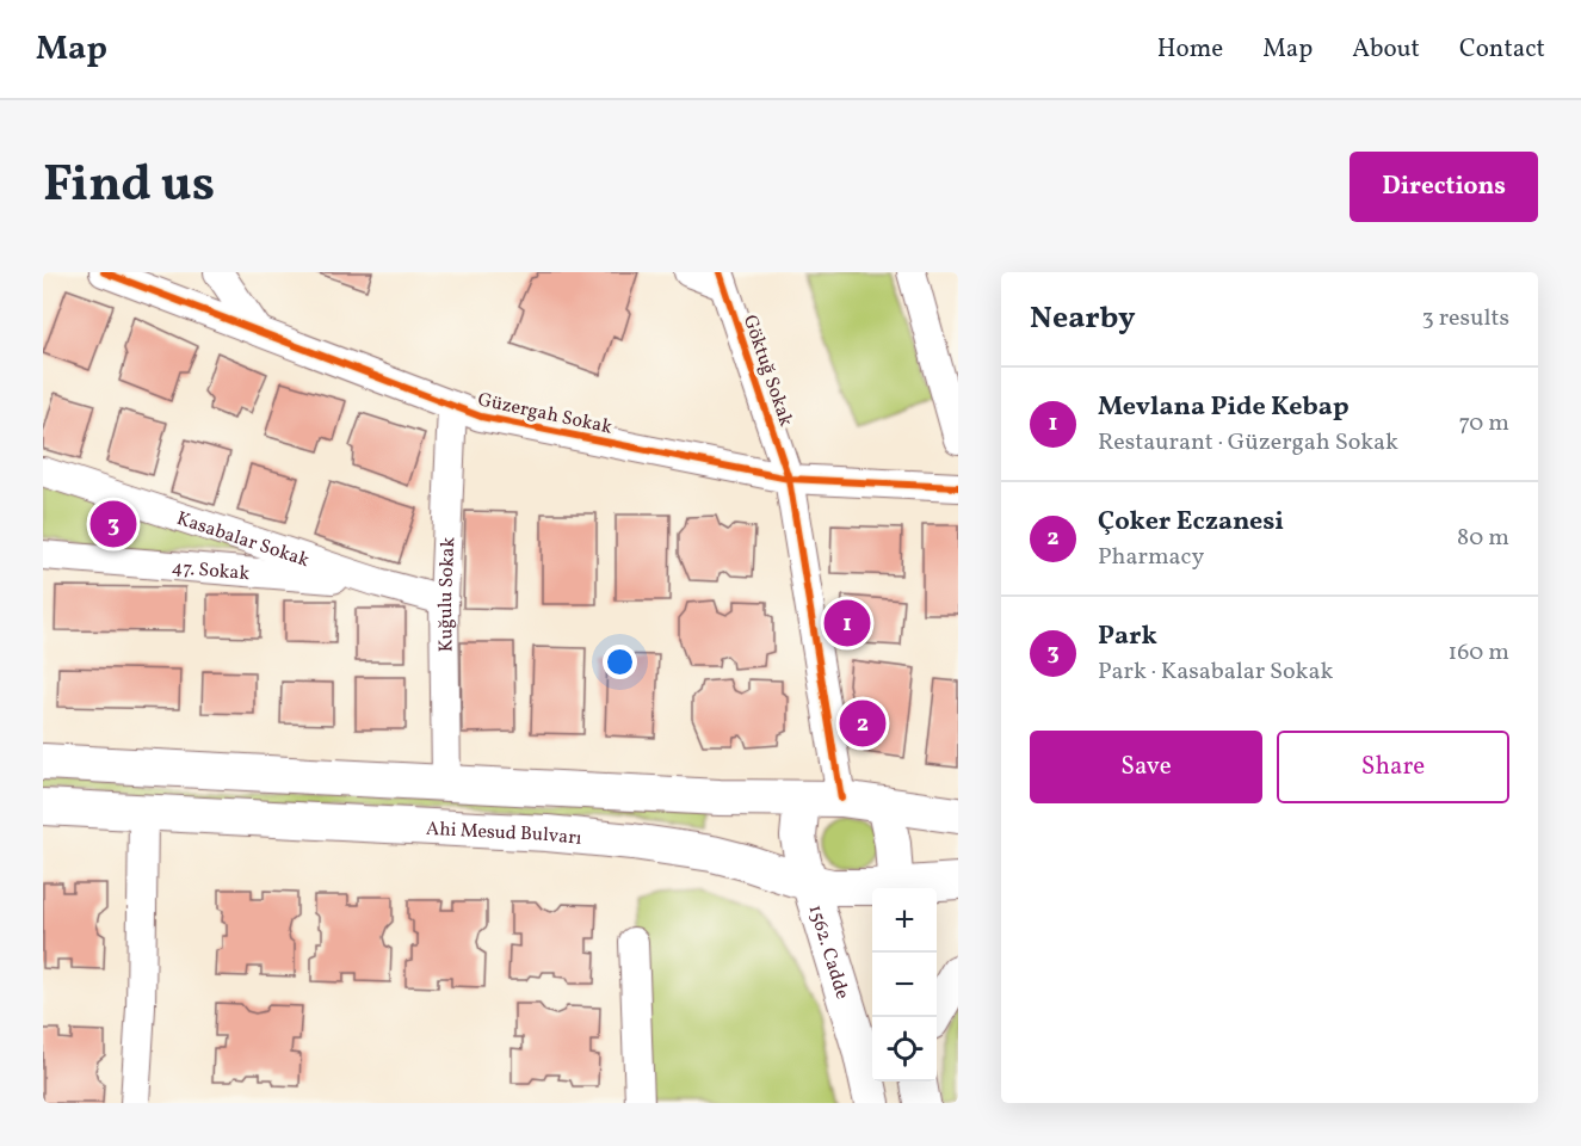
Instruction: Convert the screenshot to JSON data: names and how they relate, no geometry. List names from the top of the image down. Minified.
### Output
{"streets":{"main road":["Ahi Mesud Bulvarı","1562. Cadde"],"street":["Göktuğ Sokak","Güzergah Sokak","Kasabalar Sokak","47. Sokak","Kuğulu Sokak"]},"crossings":[["Göktuğ Sokak","Güzergah Sokak"],["Güzergah Sokak","Kuğulu Sokak"],["Kasabalar Sokak","47. Sokak"],["Kasabalar Sokak","Kuğulu Sokak"],["Ahi Mesud Bulvarı","1562. Cadde"]],"page":{"header":"Map","nav":["Home","Map","About","Contact"],"title":"Find us","buttons":["Directions",["Save","Share"]],"heading":["Nearby","3 results"],"list":[{"mark":"1","name":"Mevlana Pide Kebap","note":"Restaurant · Güzergah Sokak","value":"70 m"},{"mark":"2","name":"Çoker Eczanesi","note":"Pharmacy","value":"80 m"},{"mark":"3","name":"Park","note":"Park · Kasabalar Sokak","value":"160 m"}],"pins":["3","1","2"],"map_buttons":["+","−"]}}
